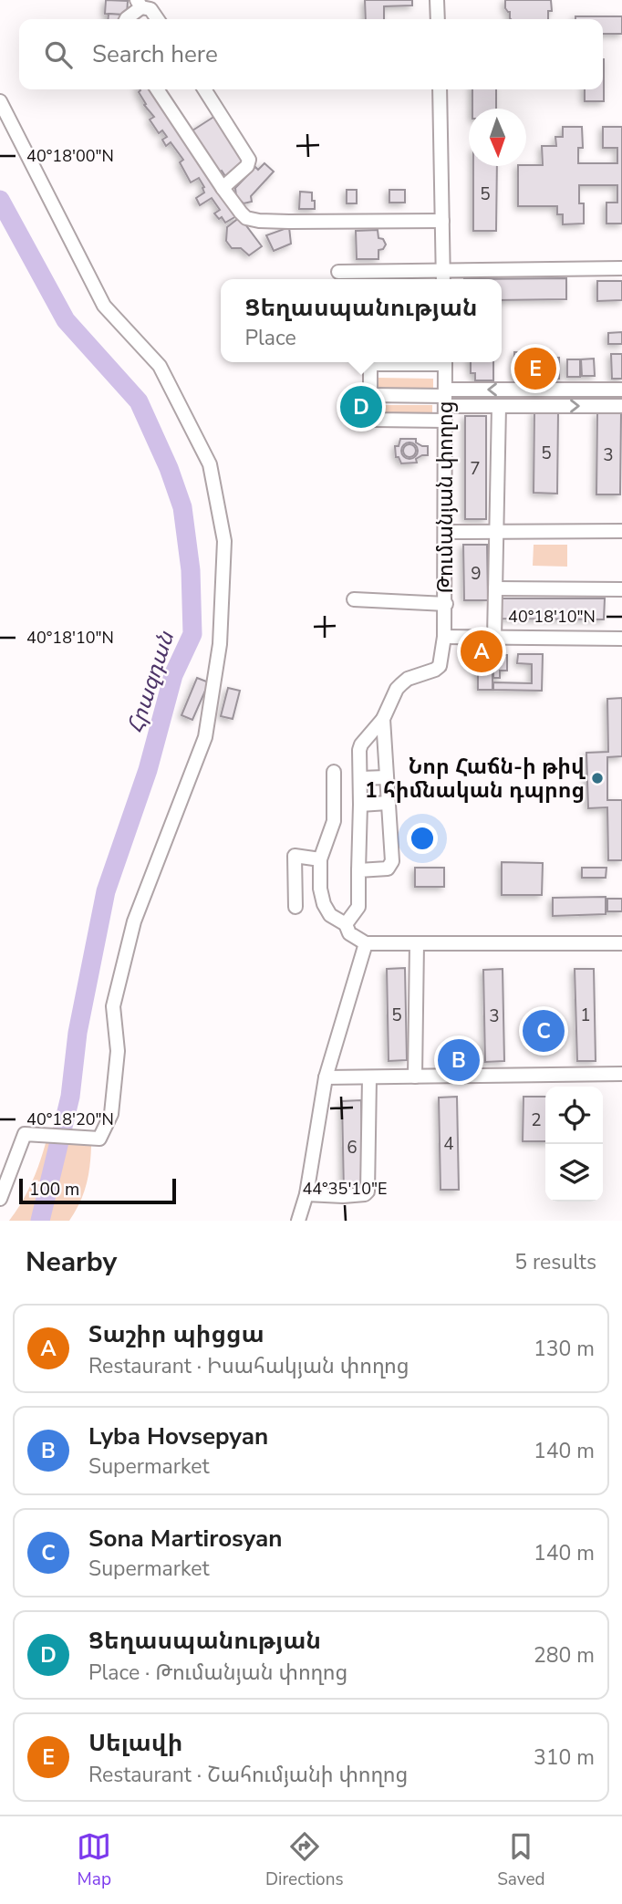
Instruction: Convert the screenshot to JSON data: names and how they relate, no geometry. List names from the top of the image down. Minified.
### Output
{"streets":{"street":["Թումանյան փողոց"]},"water":["Հրազդան"],"places":["Նոր Հաճն-ի թիվ 1 հիմնական դպրոց"],"house_numbers":["5","5","3","7","9","5","1","3","2","4","6"],"scale_bar":"100 m","north":"bottom","page":{"search":"Search here","popup":["Ցեղասպանության","Place"],"pins":["E","D","A","C","B"],"scale":"100 m","heading":["Nearby","5 results"],"list":[{"mark":"A","name":"Տաշիր պիցցա","note":"Restaurant · Իսահակյան փողոց","value":"130 m"},{"mark":"B","name":"Lyba Hovsepyan","note":"Supermarket","value":"140 m"},{"mark":"C","name":"Sona Martirosyan","note":"Supermarket","value":"140 m"},{"mark":"D","name":"Ցեղասպանության","note":"Place · Թումանյան փողոց","value":"280 m"},{"mark":"E","name":"Սելավի","note":"Restaurant · Շահումյանի փողոց","value":"310 m"}],"nav":["Map","Directions","Saved"]},"coordinates":["40°18'00\"N","40°18'10\"N","40°18'20\"N","44°35'10\"E"]}
